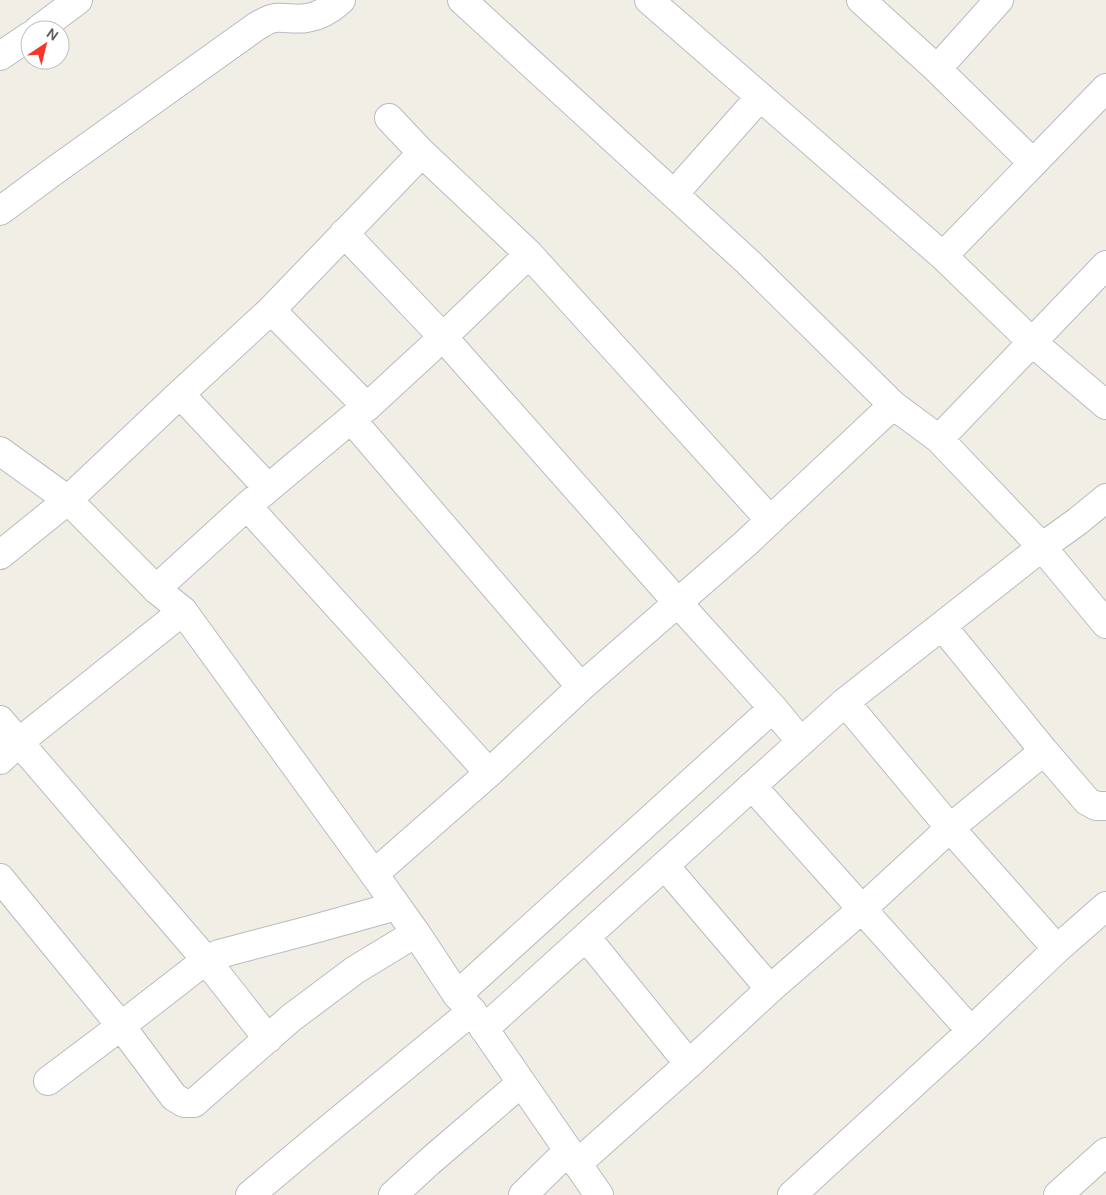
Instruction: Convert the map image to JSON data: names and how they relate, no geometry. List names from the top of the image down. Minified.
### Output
{"north":"top right"}
